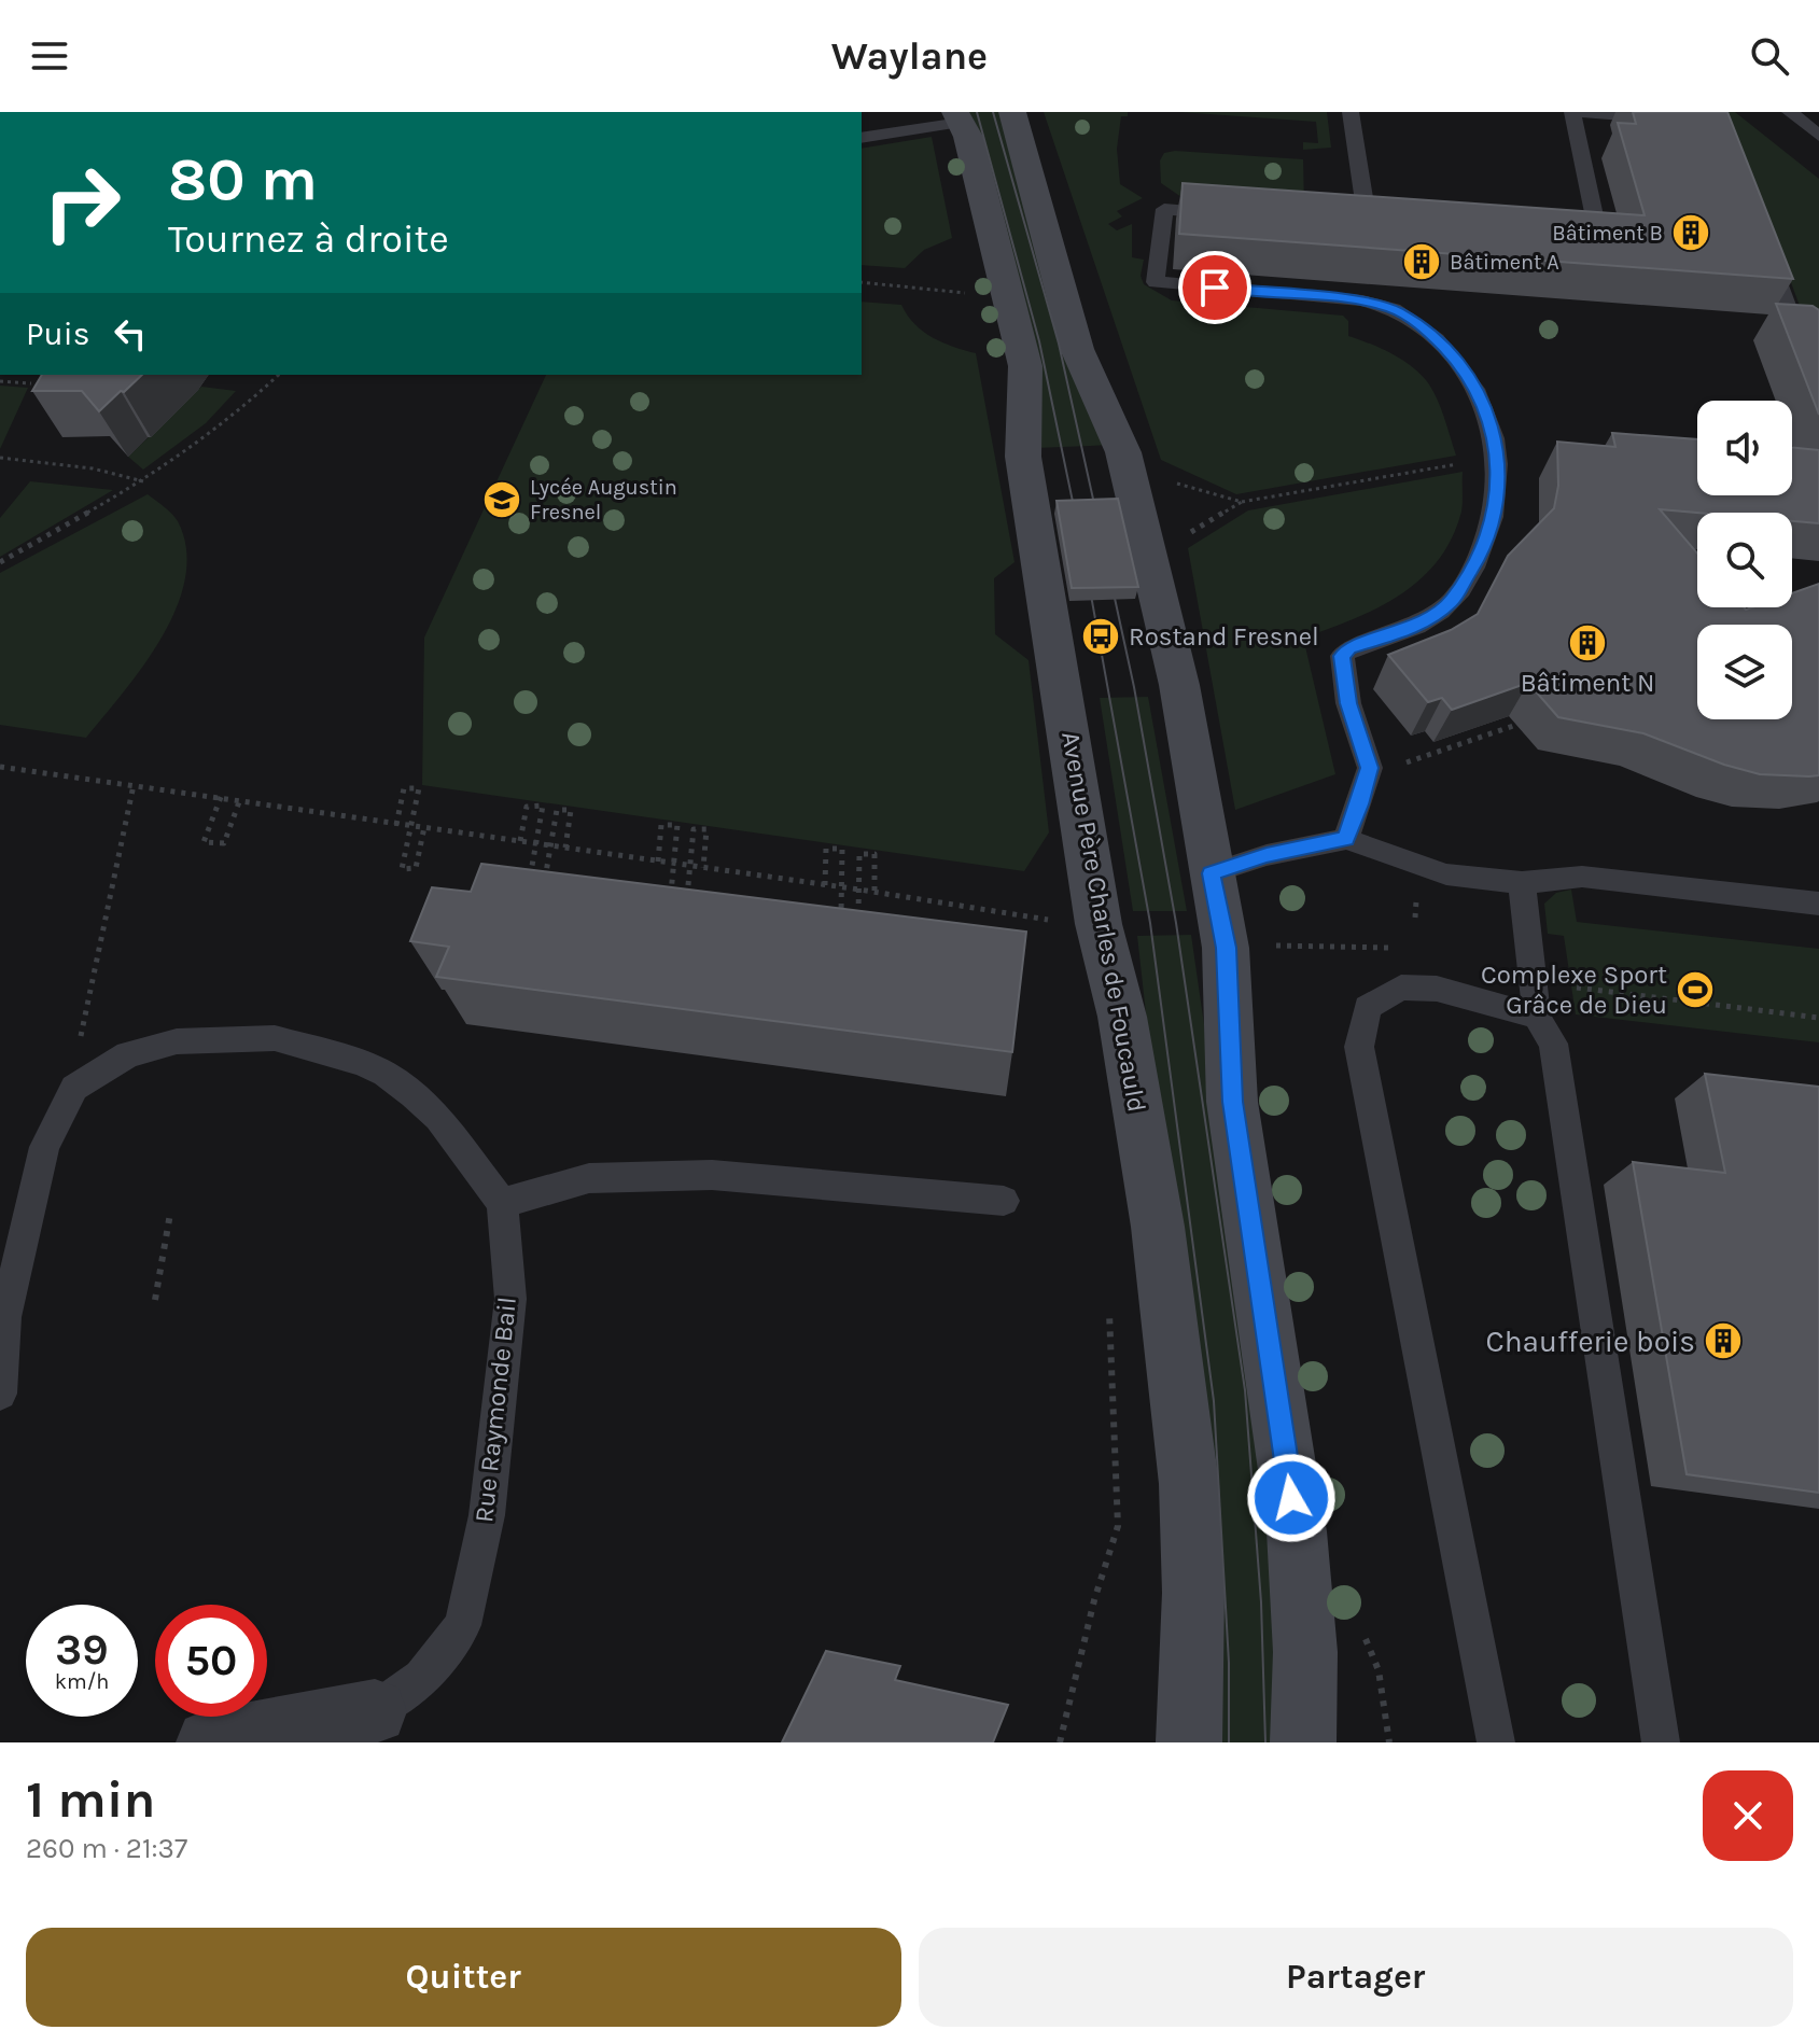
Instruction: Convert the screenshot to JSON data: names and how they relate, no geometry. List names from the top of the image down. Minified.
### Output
{"streets":{"main road":["Avenue Père Charles de Foucauld"],"street":["Rue Raymonde Bail"]},"places":{"building":["Bâtiment B","Bâtiment A","Bâtiment N","Chaufferie bois"],"school or university":["Lycée Augustin Fresnel"],"bus stop":["Rostand Fresnel"],"sports":["Complexe Sport Grâce de Dieu"]},"page":{"header":"Waylane","turn":["80 m","Tournez à droite"],"then":"Puis","speed":"39 km/h","limit":"50","heading":["1 min","260 m · 21:37"],"buttons":["Quitter","Partager"]}}
